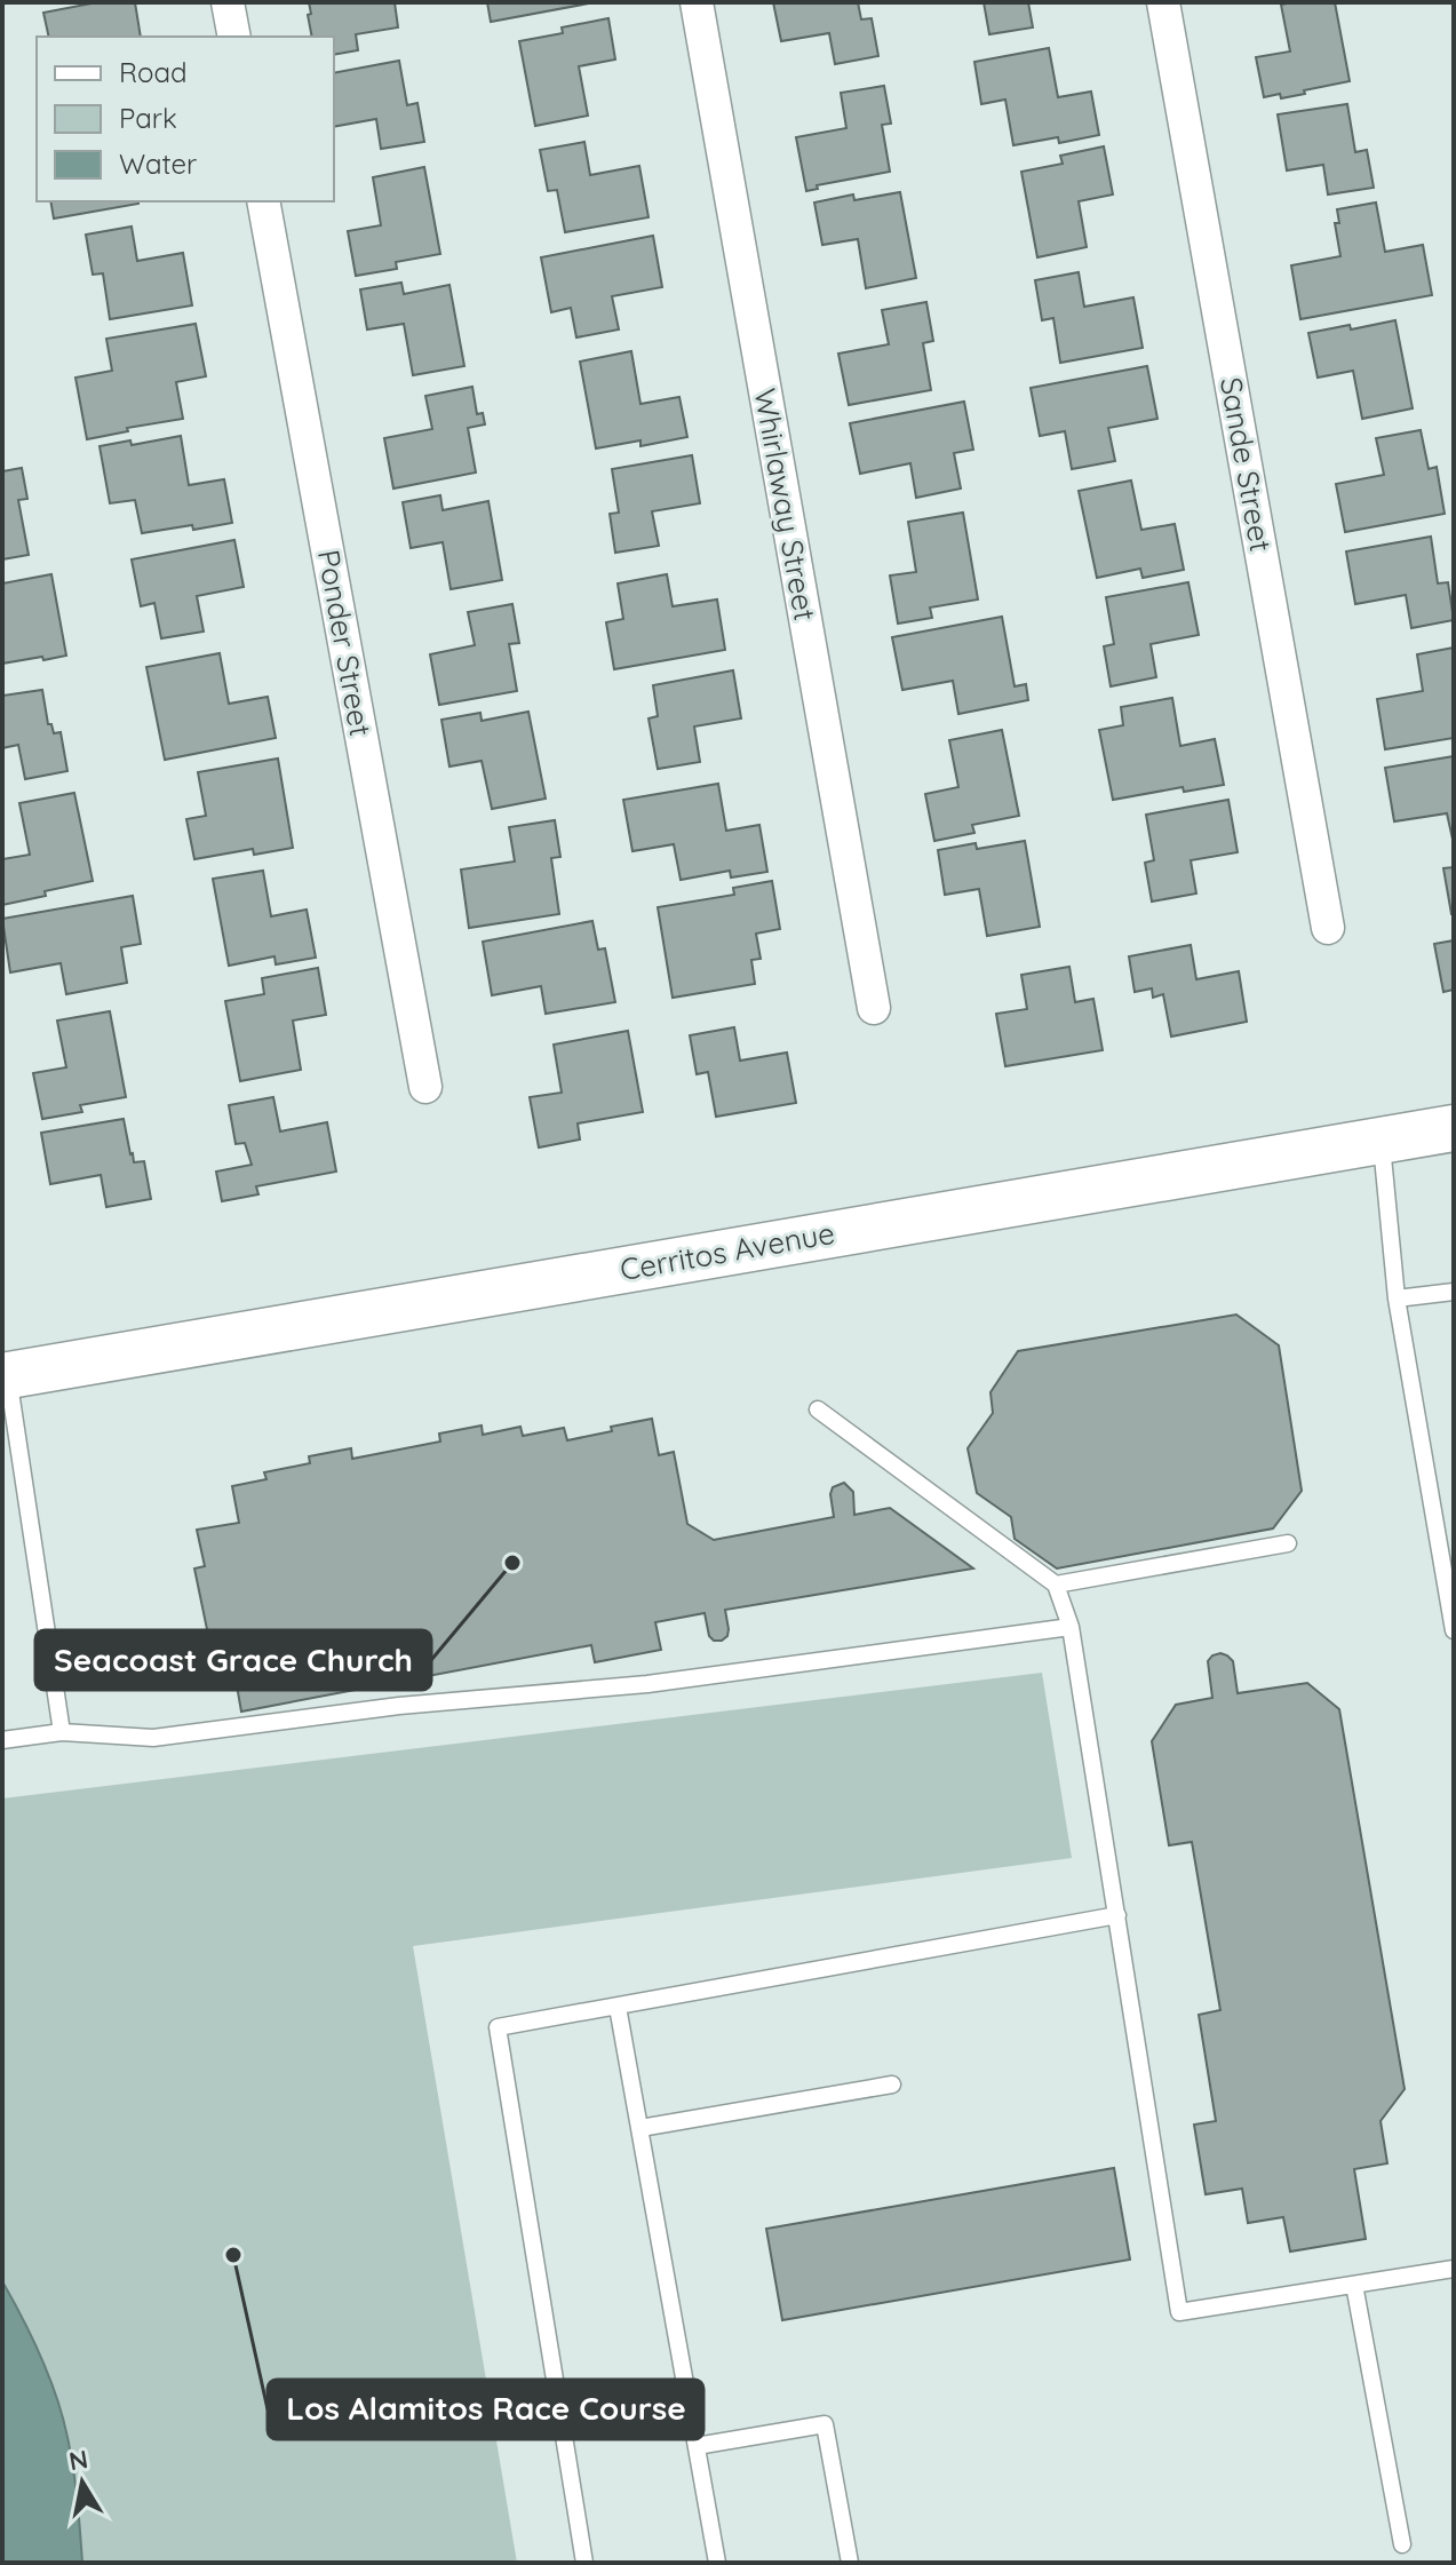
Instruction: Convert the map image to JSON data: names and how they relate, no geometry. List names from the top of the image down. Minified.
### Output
{"streets":{"main road":["Cerritos Avenue"],"street":["Sande Street","Whirlaway Street","Ponder Street"]},"places":["Seacoast Grace Church","Los Alamitos Race Course"],"legend":["Road","Park","Water"],"north":"top"}
